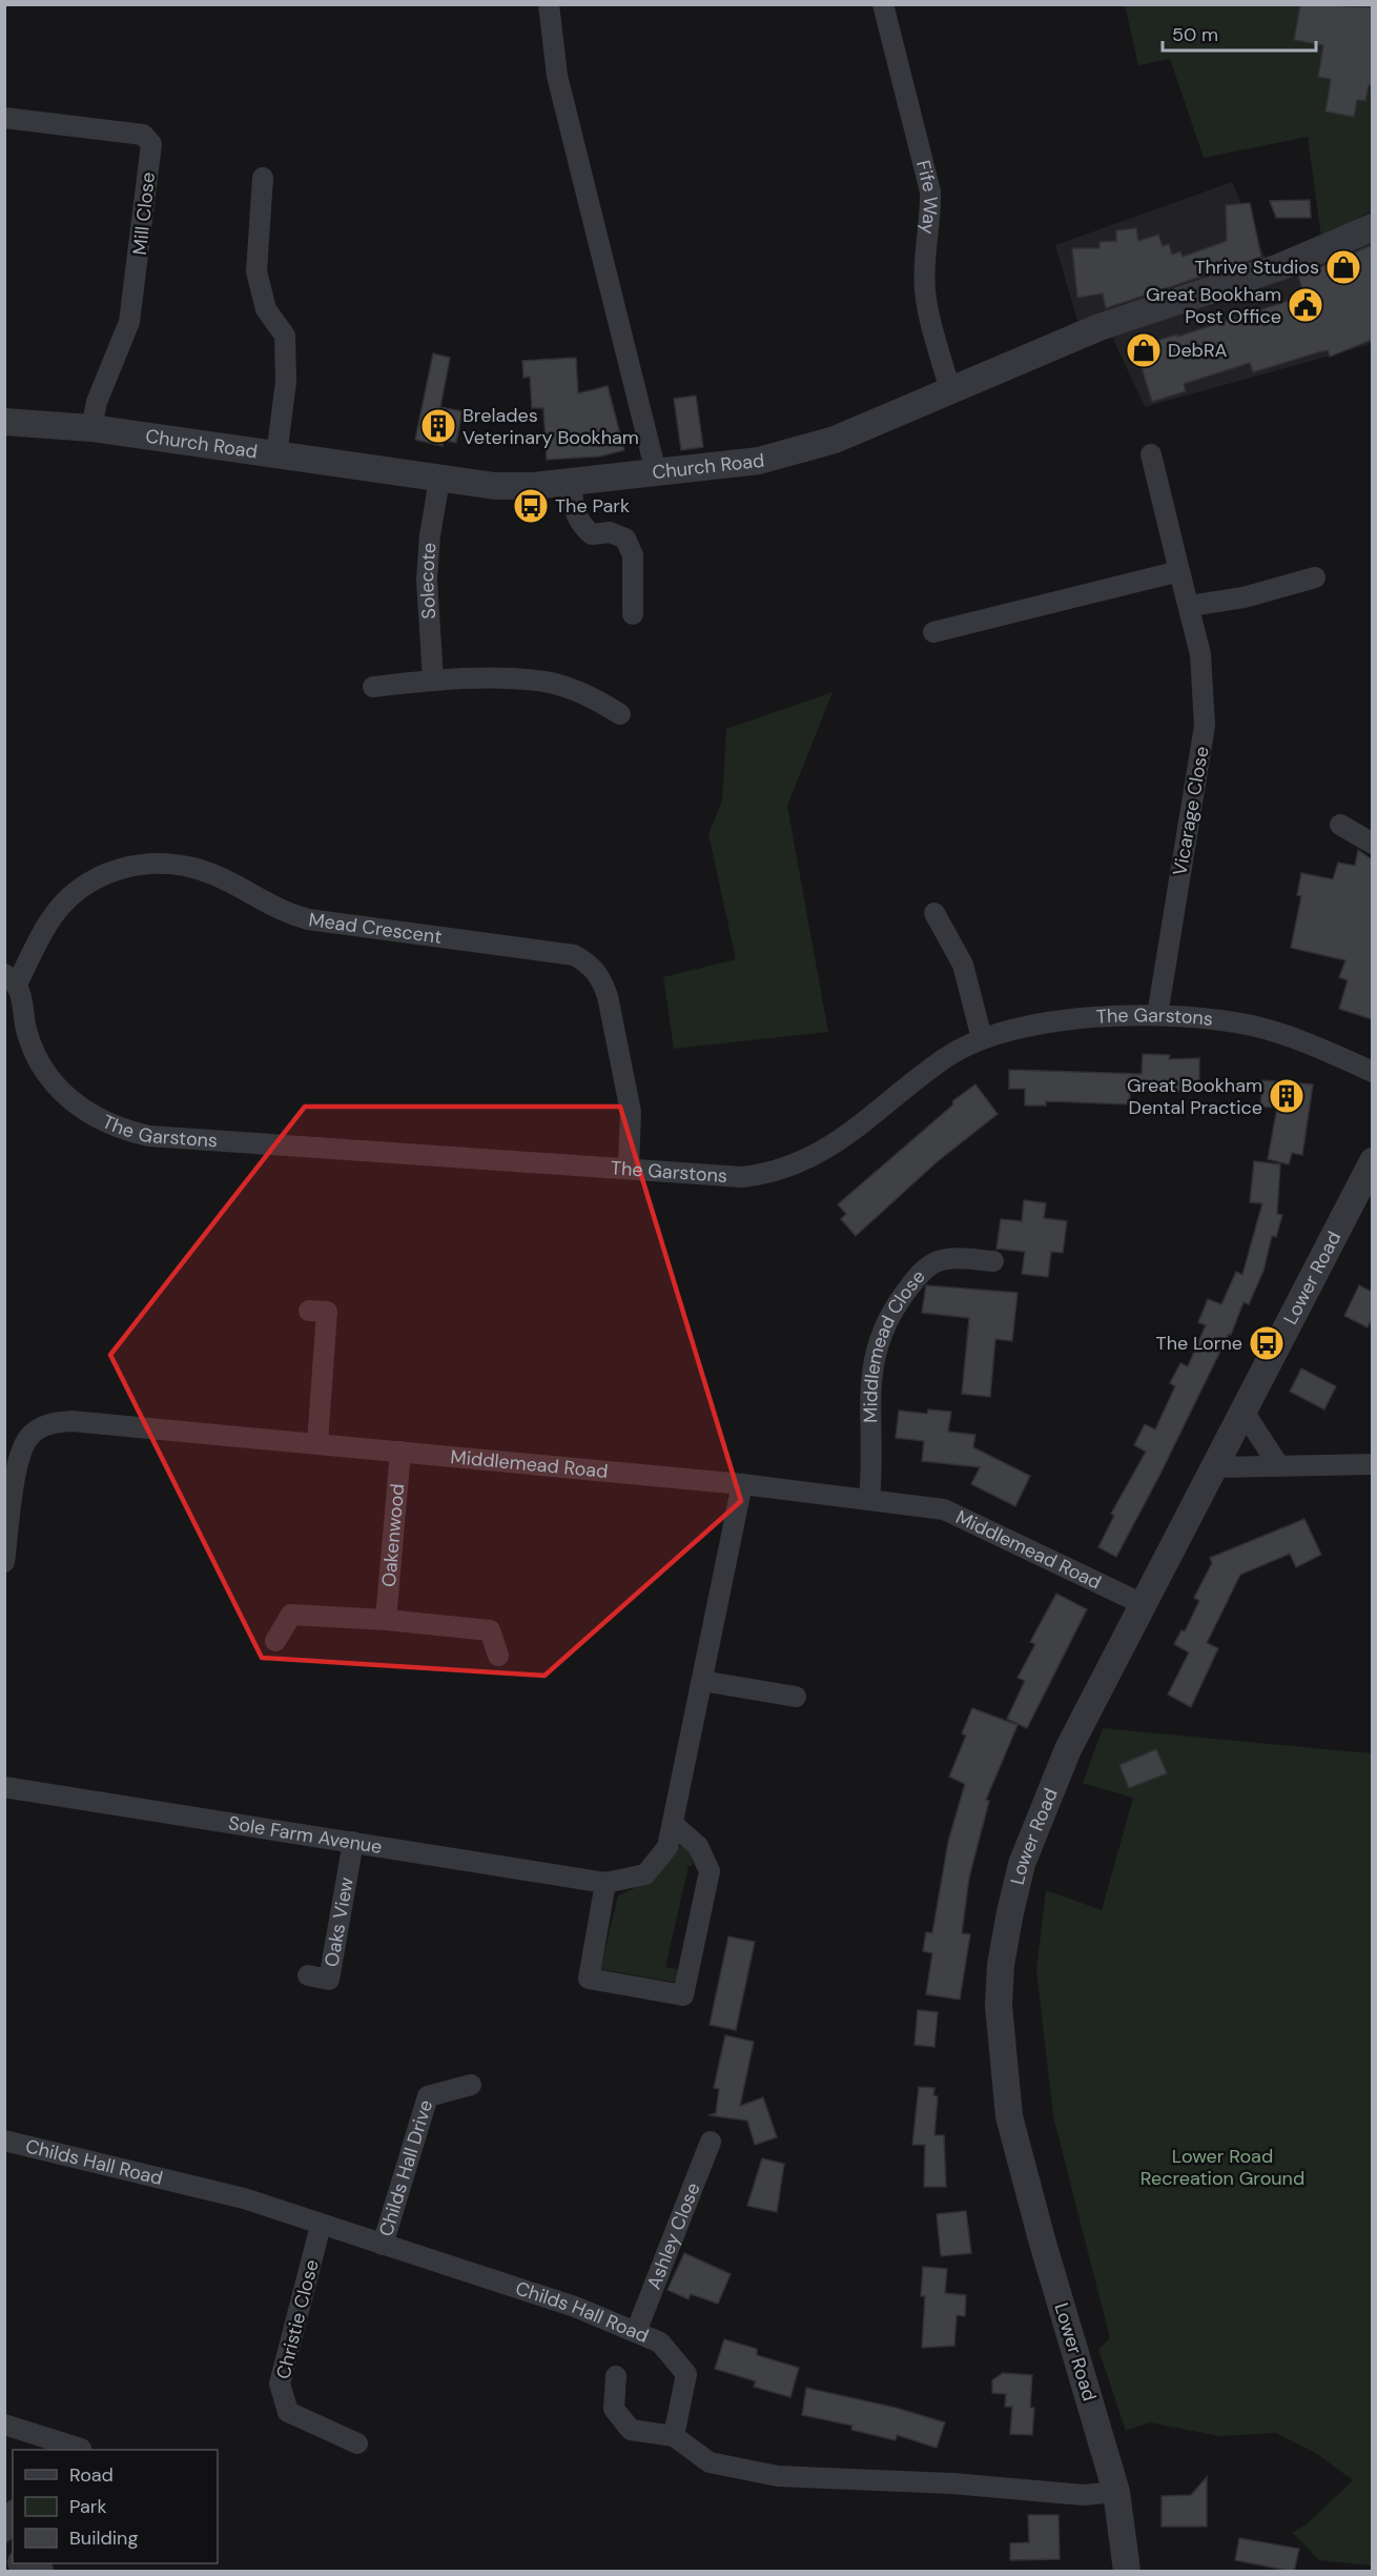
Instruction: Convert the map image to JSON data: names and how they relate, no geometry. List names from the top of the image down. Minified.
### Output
{"streets":{"street":["Fife Way","Mill Close","Church Road","Solecote","Vicarage Close","Mead Crescent","The Garstons","Lower Road","Middlemead Close","Middlemead Road","Oakenwood","Sole Farm Avenue","Oaks View","Childs Hall Road","Childs Hall Drive","Ashley Close","Christie Close"]},"crossings":[["Fife Way","Church Road"],["Mill Close","Church Road"],["Church Road","Solecote"],["Vicarage Close","The Garstons"],["Mead Crescent","The Garstons"],["Lower Road","Middlemead Road"],["Middlemead Close","Middlemead Road"],["Middlemead Road","Oakenwood"],["Middlemead Road","Sole Farm Avenue"],["Sole Farm Avenue","Oaks View"],["Childs Hall Road","Childs Hall Drive"],["Childs Hall Road","Ashley Close"],["Childs Hall Road","Christie Close"]],"parks":["Lower Road Recreation Ground"],"places":{"shop":["Thrive Studios","DebRA"],"public building":["Great Bookham Post Office"],"building":["Brelades Veterinary Bookham","Great Bookham Dental Practice"],"bus stop":["The Park","The Lorne"]},"legend":["Road","Park","Building"],"scale_bar":"50 m"}
